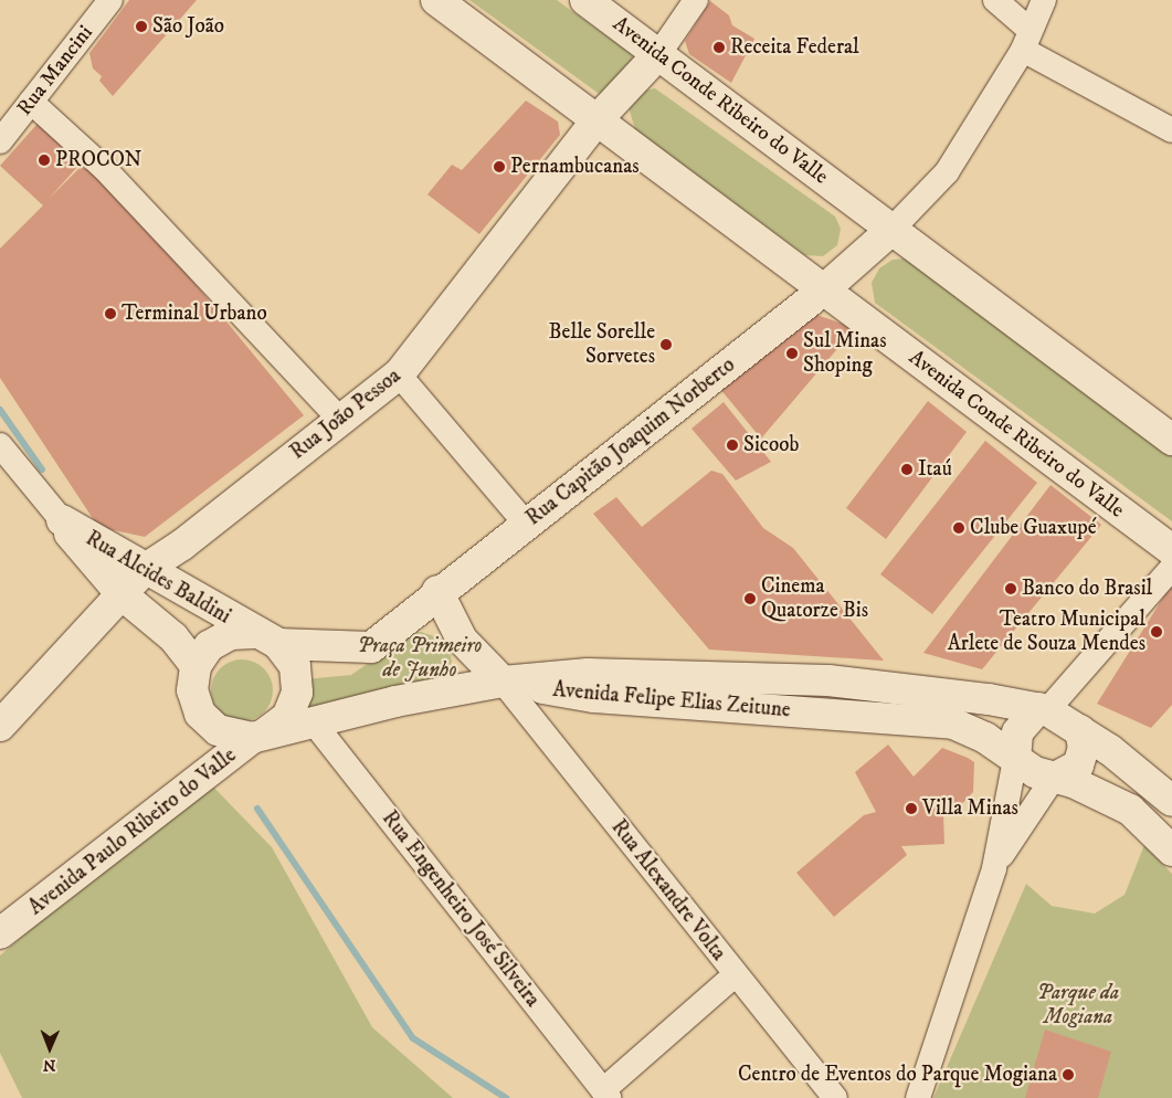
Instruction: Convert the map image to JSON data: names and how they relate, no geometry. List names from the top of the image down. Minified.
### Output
{"streets":{"main road":["Avenida Conde Ribeiro do Valle","Rua João Pessoa","Rua Capitão Joaquim Norberto","Rua Alcides Baldini","Avenida Felipe Elias Zeitune","Avenida Paulo Ribeiro do Valle"],"street":["Rua Mancini","Rua Alexandre Volta","Rua Engenheiro José Silveira"]},"crossings":[["Avenida Conde Ribeiro do Valle","Rua João Pessoa"],["Avenida Conde Ribeiro do Valle","Rua Capitão Joaquim Norberto"],["Rua João Pessoa","Rua Alcides Baldini"],["Rua Alcides Baldini","Avenida Paulo Ribeiro do Valle"],["Avenida Felipe Elias Zeitune","Rua Alexandre Volta"]],"parks":["Praça Primeiro de Junho","Parque da Mogiana"],"places":["São João","Receita Federal","PROCON","Pernambucanas","Terminal Urbano","Belle Sorelle Sorvetes","Sul Minas Shoping","Sicoob","Itaú","Clube Guaxupé","Banco do Brasil","Cinema Quatorze Bis","Teatro Municipal Arlete de Souza Mendes","Villa Minas","Centro de Eventos do Parque Mogiana"],"north":"bottom"}
